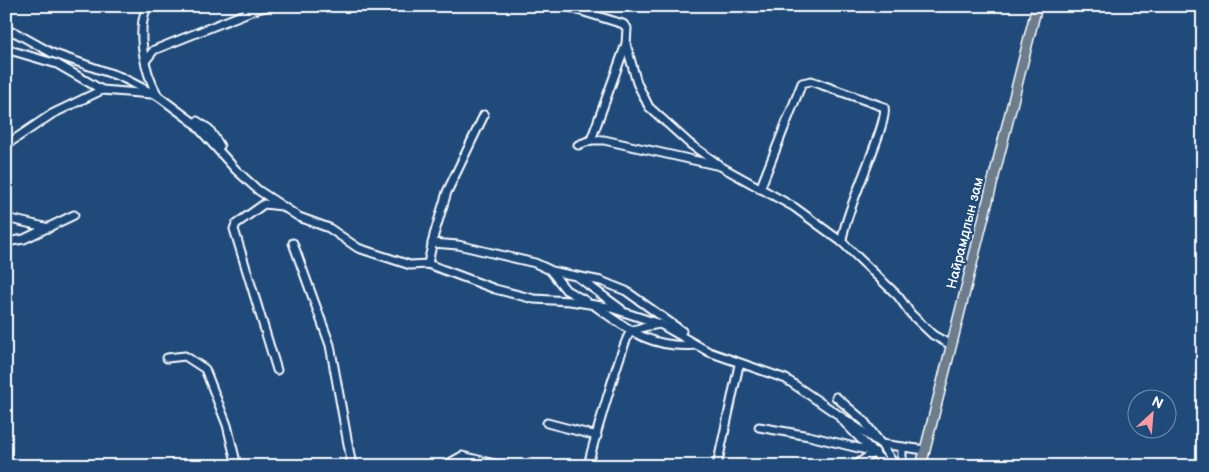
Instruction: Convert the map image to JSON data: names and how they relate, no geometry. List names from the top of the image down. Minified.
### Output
{"streets":{"main road":["Найрамдлын зам"]},"north":"top right"}
